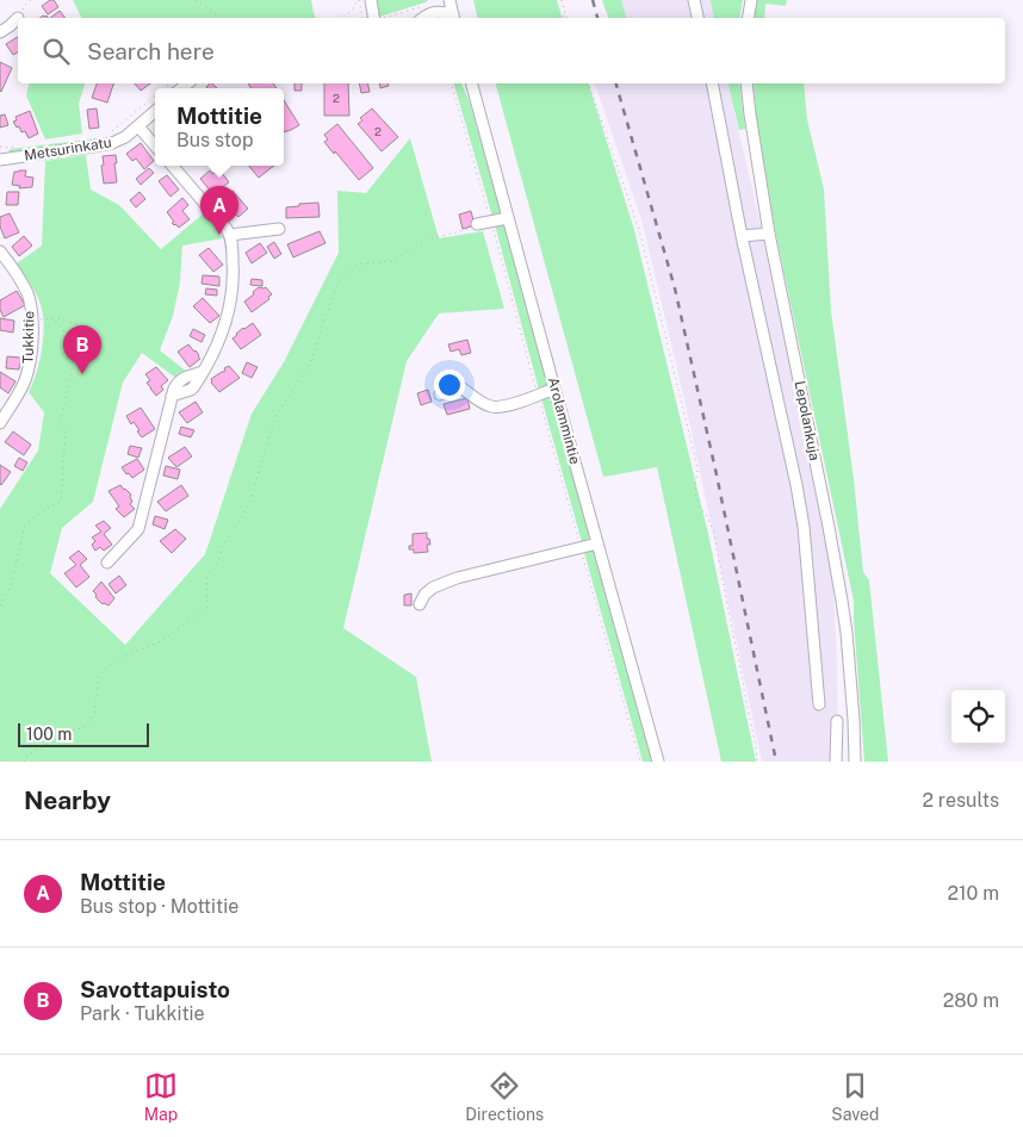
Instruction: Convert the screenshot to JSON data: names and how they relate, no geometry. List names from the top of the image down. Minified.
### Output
{"streets":{"street":["Metsurinkatu","Tukkitie","Arolammintie","Lepolankuja"]},"house_numbers":["2","2"],"scale_bar":"100 m","page":{"search":"Search here","popup":["Mottitie","Bus stop"],"pins":["A","B"],"scale":"100 m","heading":["Nearby","2 results"],"list":[{"mark":"A","name":"Mottitie","note":"Bus stop · Mottitie","value":"210 m"},{"mark":"B","name":"Savottapuisto","note":"Park · Tukkitie","value":"280 m"}],"nav":["Map","Directions","Saved"]}}
